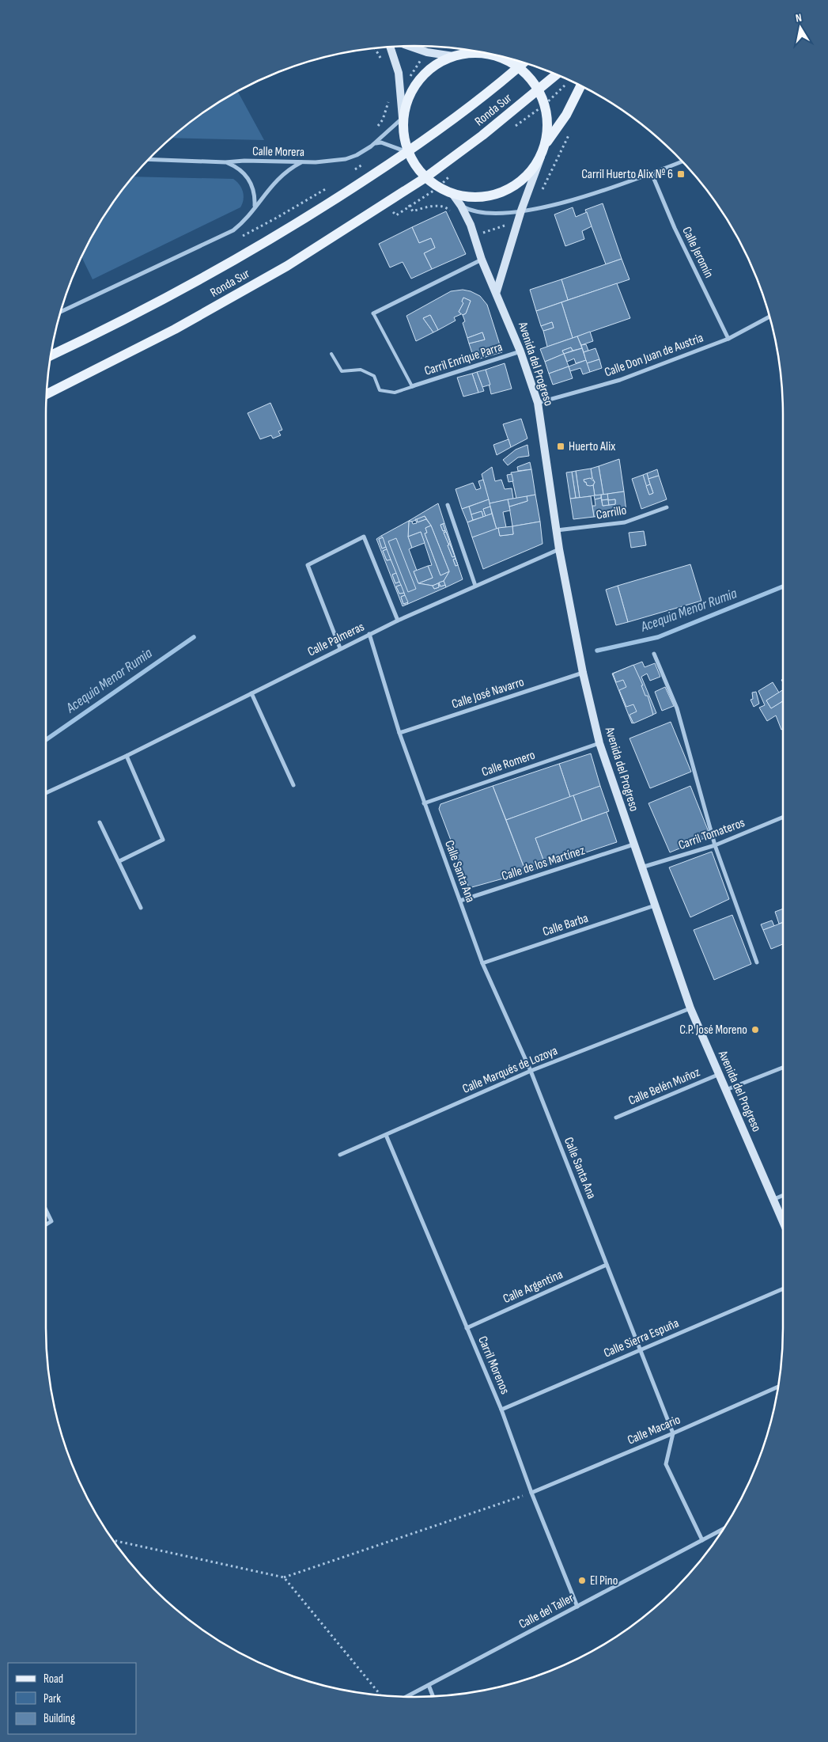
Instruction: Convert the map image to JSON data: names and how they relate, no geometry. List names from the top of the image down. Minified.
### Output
{"streets":{"main road":["Ronda Sur","Avenida del Progreso"],"street":["Calle Morera","Calle Jeromín","Calle Don Juan de Austria","Carril Enrique Parra","Carrillo","Calle Palmeras","Calle José Navarro","Calle Romero","Carril Tomateros","Calle de los Martínez","Calle Santa Ana","Calle Barba","Calle Marqués de Lozoya","Calle Belén Muñoz","Calle Argentina","Calle Sierra Espuña","Carril Morenos","Calle Macario","Calle del Taller"]},"crossings":[["Calle Jeromín","Calle Don Juan de Austria"],["Calle Don Juan de Austria","Avenida del Progreso"],["Carril Enrique Parra","Avenida del Progreso"],["Avenida del Progreso","Carrillo"],["Avenida del Progreso","Calle Palmeras"],["Avenida del Progreso","Calle José Navarro"],["Avenida del Progreso","Calle Romero"],["Avenida del Progreso","Carril Tomateros"],["Avenida del Progreso","Calle de los Martínez"],["Avenida del Progreso","Calle Barba"],["Avenida del Progreso","Calle Marqués de Lozoya"],["Avenida del Progreso","Calle Belén Muñoz"],["Calle Palmeras","Calle Santa Ana"],["Calle José Navarro","Calle Santa Ana"],["Calle Romero","Calle Santa Ana"],["Calle de los Martínez","Calle Santa Ana"],["Calle Santa Ana","Calle Barba"],["Calle Santa Ana","Calle Marqués de Lozoya"],["Calle Santa Ana","Calle Argentina"],["Calle Santa Ana","Calle Sierra Espuña"],["Calle Santa Ana","Calle Macario"],["Calle Marqués de Lozoya","Carril Morenos"],["Calle Argentina","Carril Morenos"],["Calle Sierra Espuña","Carril Morenos"],["Carril Morenos","Calle Macario"],["Carril Morenos","Calle del Taller"]],"water":["Acequia Menor Rumia"],"places":{"transit":["Carril Huerto Alix Nº 6","Huerto Alix"],"other":["C.P. José Moreno","El Pino"]},"legend":["Road","Park","Building"],"north":"top"}
